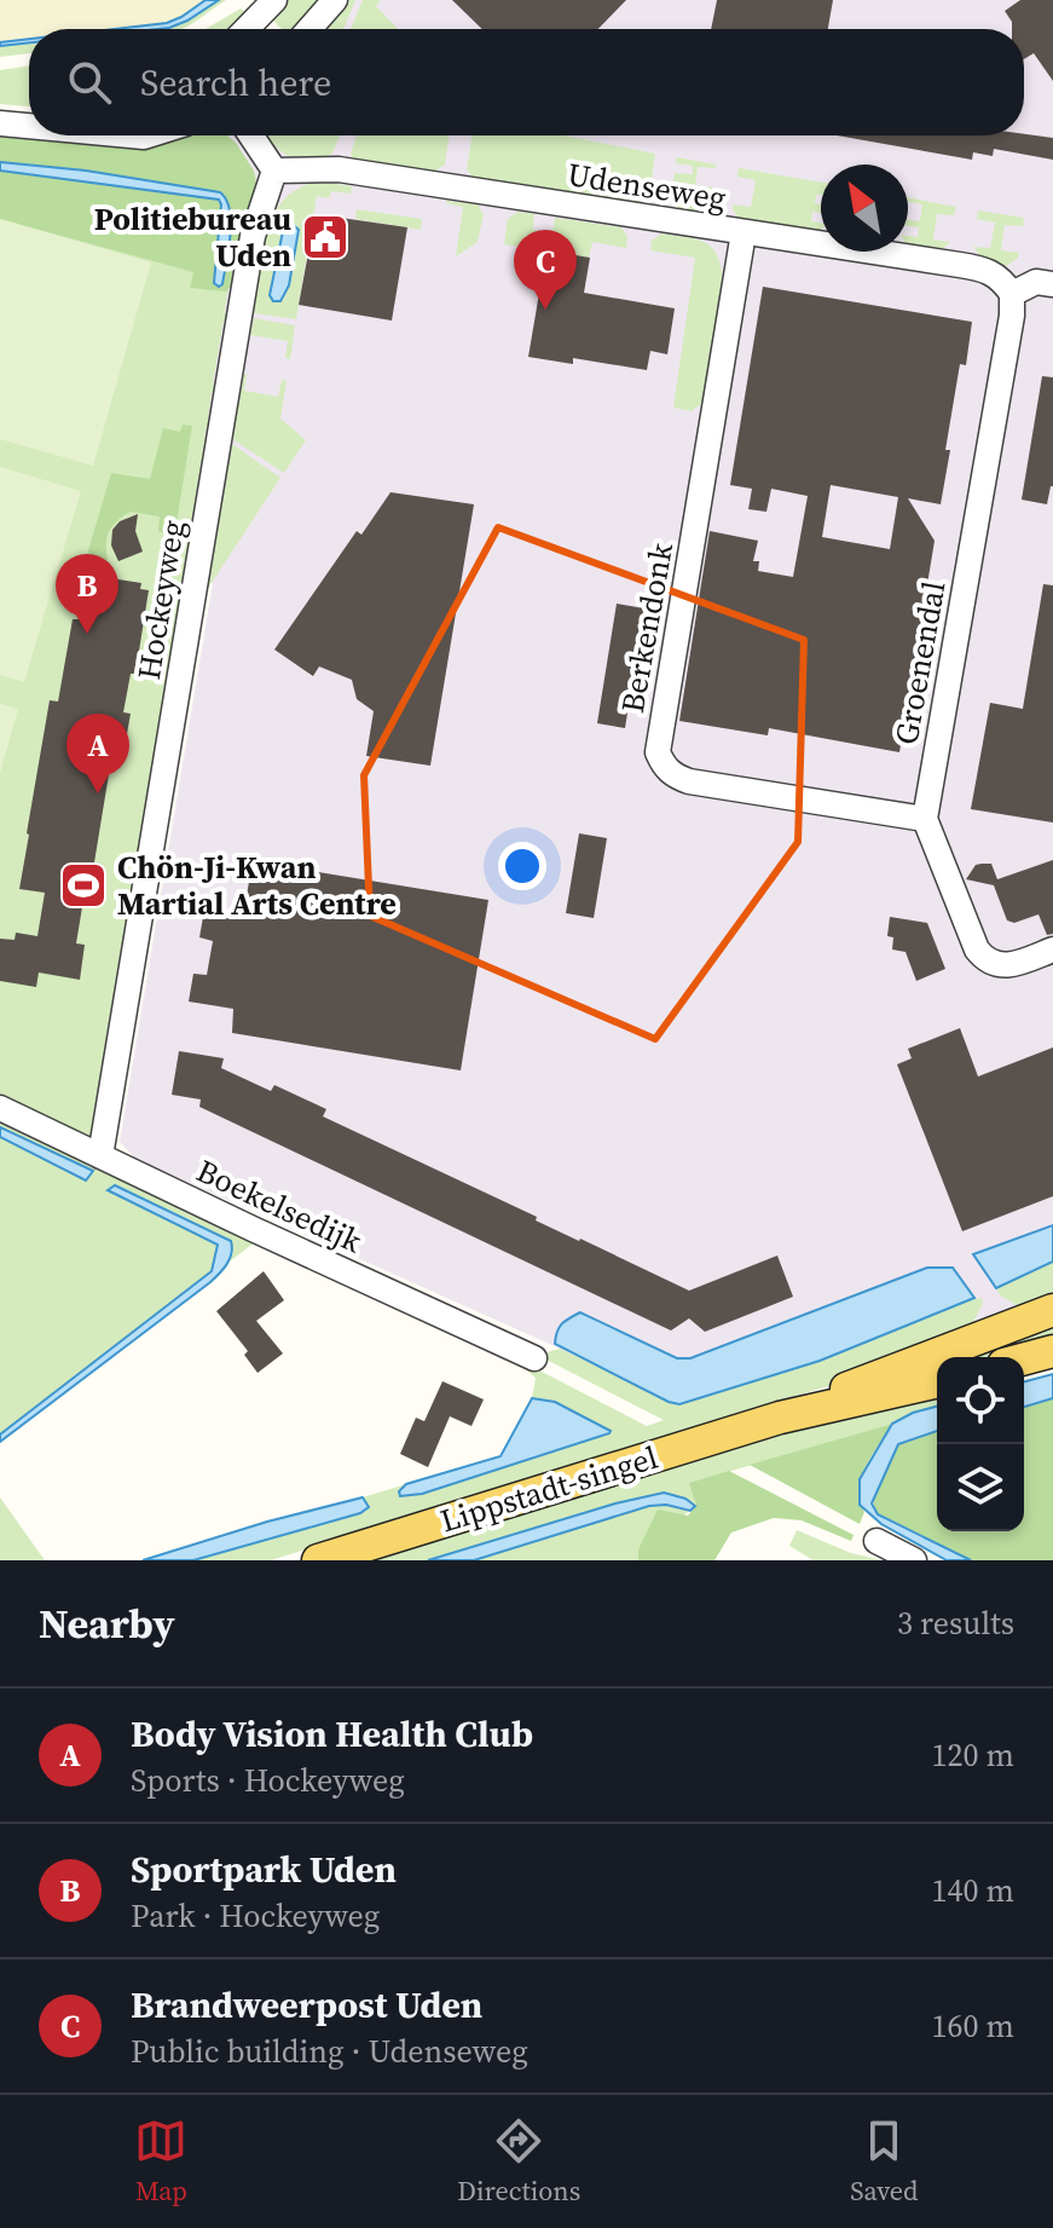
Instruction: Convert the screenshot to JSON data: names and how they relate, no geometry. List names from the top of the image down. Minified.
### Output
{"streets":{"main road":["Lippstadt-singel"],"street":["Udenseweg","Hockeyweg","Berkendonk","Groenendal","Boekelsedijk"]},"crossings":[["Udenseweg","Hockeyweg"],["Udenseweg","Berkendonk"],["Udenseweg","Groenendal"],["Hockeyweg","Boekelsedijk"],["Berkendonk","Groenendal"]],"places":{"public building":["Politiebureau Uden"],"sports":["Chön-Ji-Kwan Martial Arts Centre"]},"north":"top left","page":{"search":"Search here","pins":["C","B","A"],"heading":["Nearby","3 results"],"list":[{"mark":"A","name":"Body Vision Health Club","note":"Sports · Hockeyweg","value":"120 m"},{"mark":"B","name":"Sportpark Uden","note":"Park · Hockeyweg","value":"140 m"},{"mark":"C","name":"Brandweerpost Uden","note":"Public building · Udenseweg","value":"160 m"}],"nav":["Map","Directions","Saved"]}}
